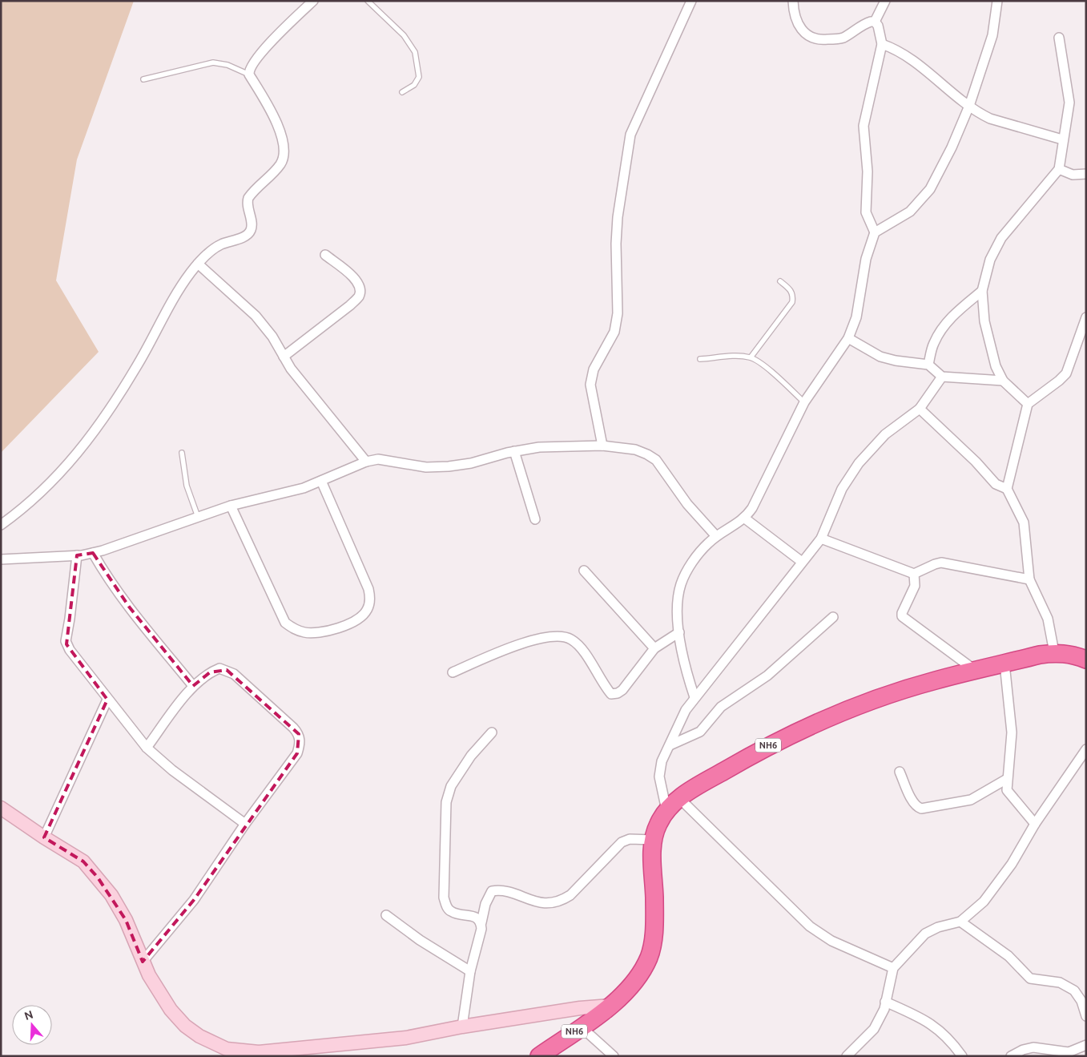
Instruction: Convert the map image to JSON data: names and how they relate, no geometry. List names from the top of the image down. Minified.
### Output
{"streets":{"highway":["NH6"]},"north":"top"}
